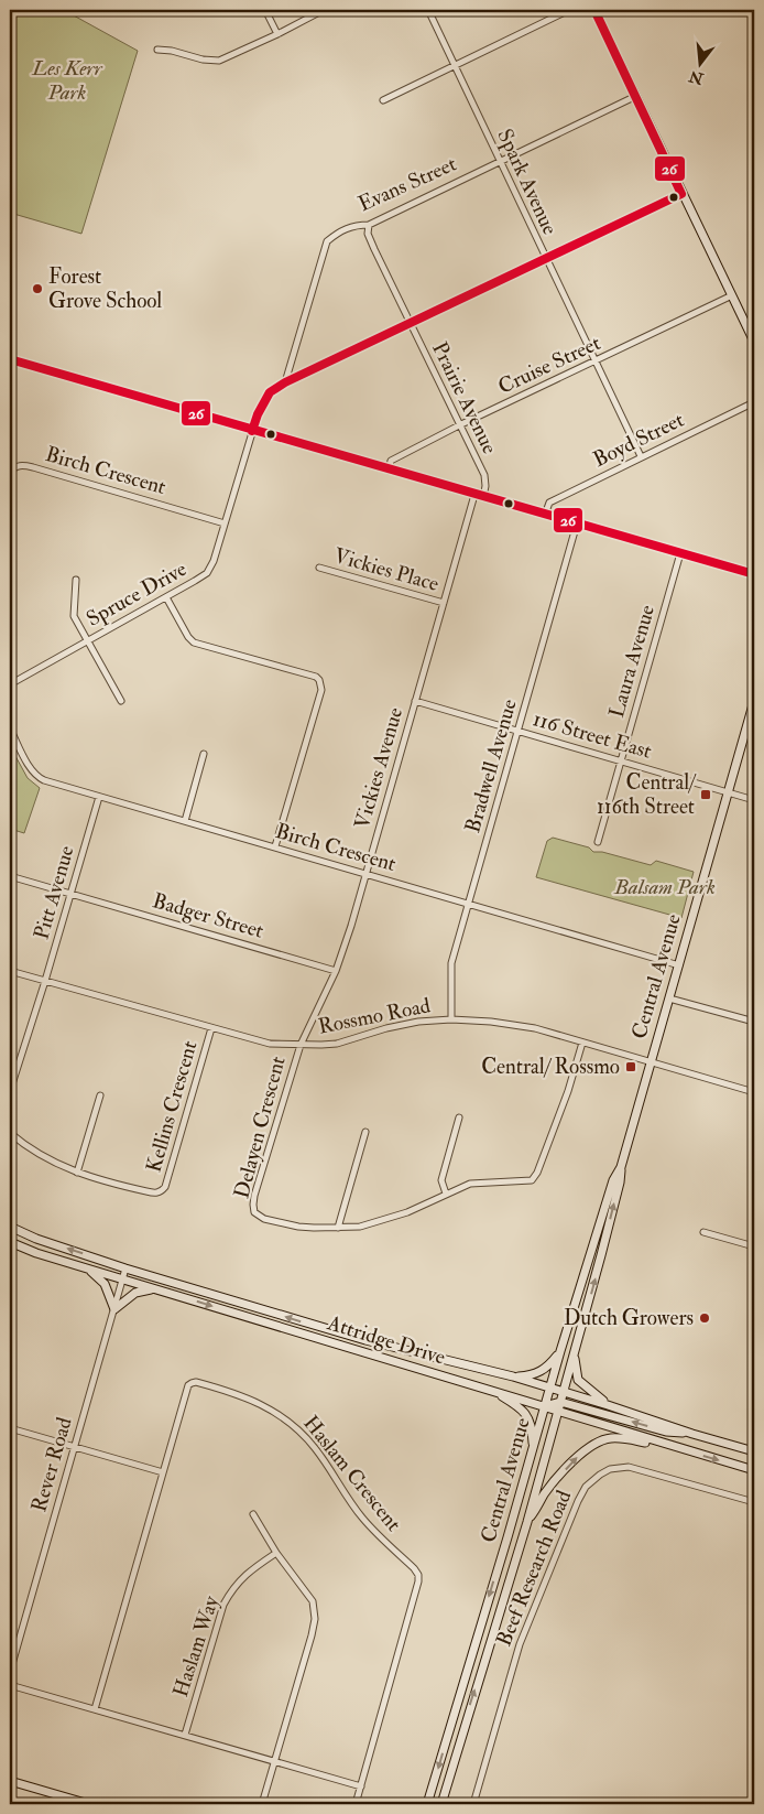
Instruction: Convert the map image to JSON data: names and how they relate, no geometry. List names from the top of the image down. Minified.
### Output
{"streets":{"main road":["Central Avenue","Attridge Drive"],"street":["Spark Avenue","Evans Street","Cruise Street","Prairie Avenue","Boyd Street","Birch Crescent","Vickies Place","Spruce Drive","Laura Avenue","116 Street East","Bradwell Avenue","Vickies Avenue","Pitt Avenue","Badger Street","Rossmo Road","Kellins Crescent","Delayen Crescent","Rever Road","Haslam Crescent","Beef Research Road","Haslam Way"]},"crossings":[["Spark Avenue","Evans Street"],["Spark Avenue","Cruise Street"],["Spark Avenue","Boyd Street"],["Evans Street","Prairie Avenue"],["Evans Street","Spruce Drive"],["Cruise Street","Prairie Avenue"],["Prairie Avenue","Vickies Avenue"],["Birch Crescent","Spruce Drive"],["Birch Crescent","Bradwell Avenue"],["Birch Crescent","Vickies Avenue"],["Birch Crescent","Pitt Avenue"],["Birch Crescent","Central Avenue"],["Vickies Place","Vickies Avenue"],["Laura Avenue","116 Street East"],["116 Street East","Bradwell Avenue"],["116 Street East","Vickies Avenue"],["116 Street East","Central Avenue"],["Bradwell Avenue","Rossmo Road"],["Vickies Avenue","Badger Street"],["Vickies Avenue","Rossmo Road"],["Vickies Avenue","Delayen Crescent"],["Pitt Avenue","Badger Street"],["Pitt Avenue","Rossmo Road"],["Central Avenue","Rossmo Road"],["Central Avenue","Attridge Drive"],["Rossmo Road","Kellins Crescent"],["Rossmo Road","Delayen Crescent"],["Attridge Drive","Rever Road"]],"parks":["Les Kerr Park","Balsam Park"],"places":{"other":["Forest Grove School","Dutch Growers"],"transit":["Central/ 116th Street","Central/ Rossmo"]},"lines":["transit line 26"],"north":"bottom"}
